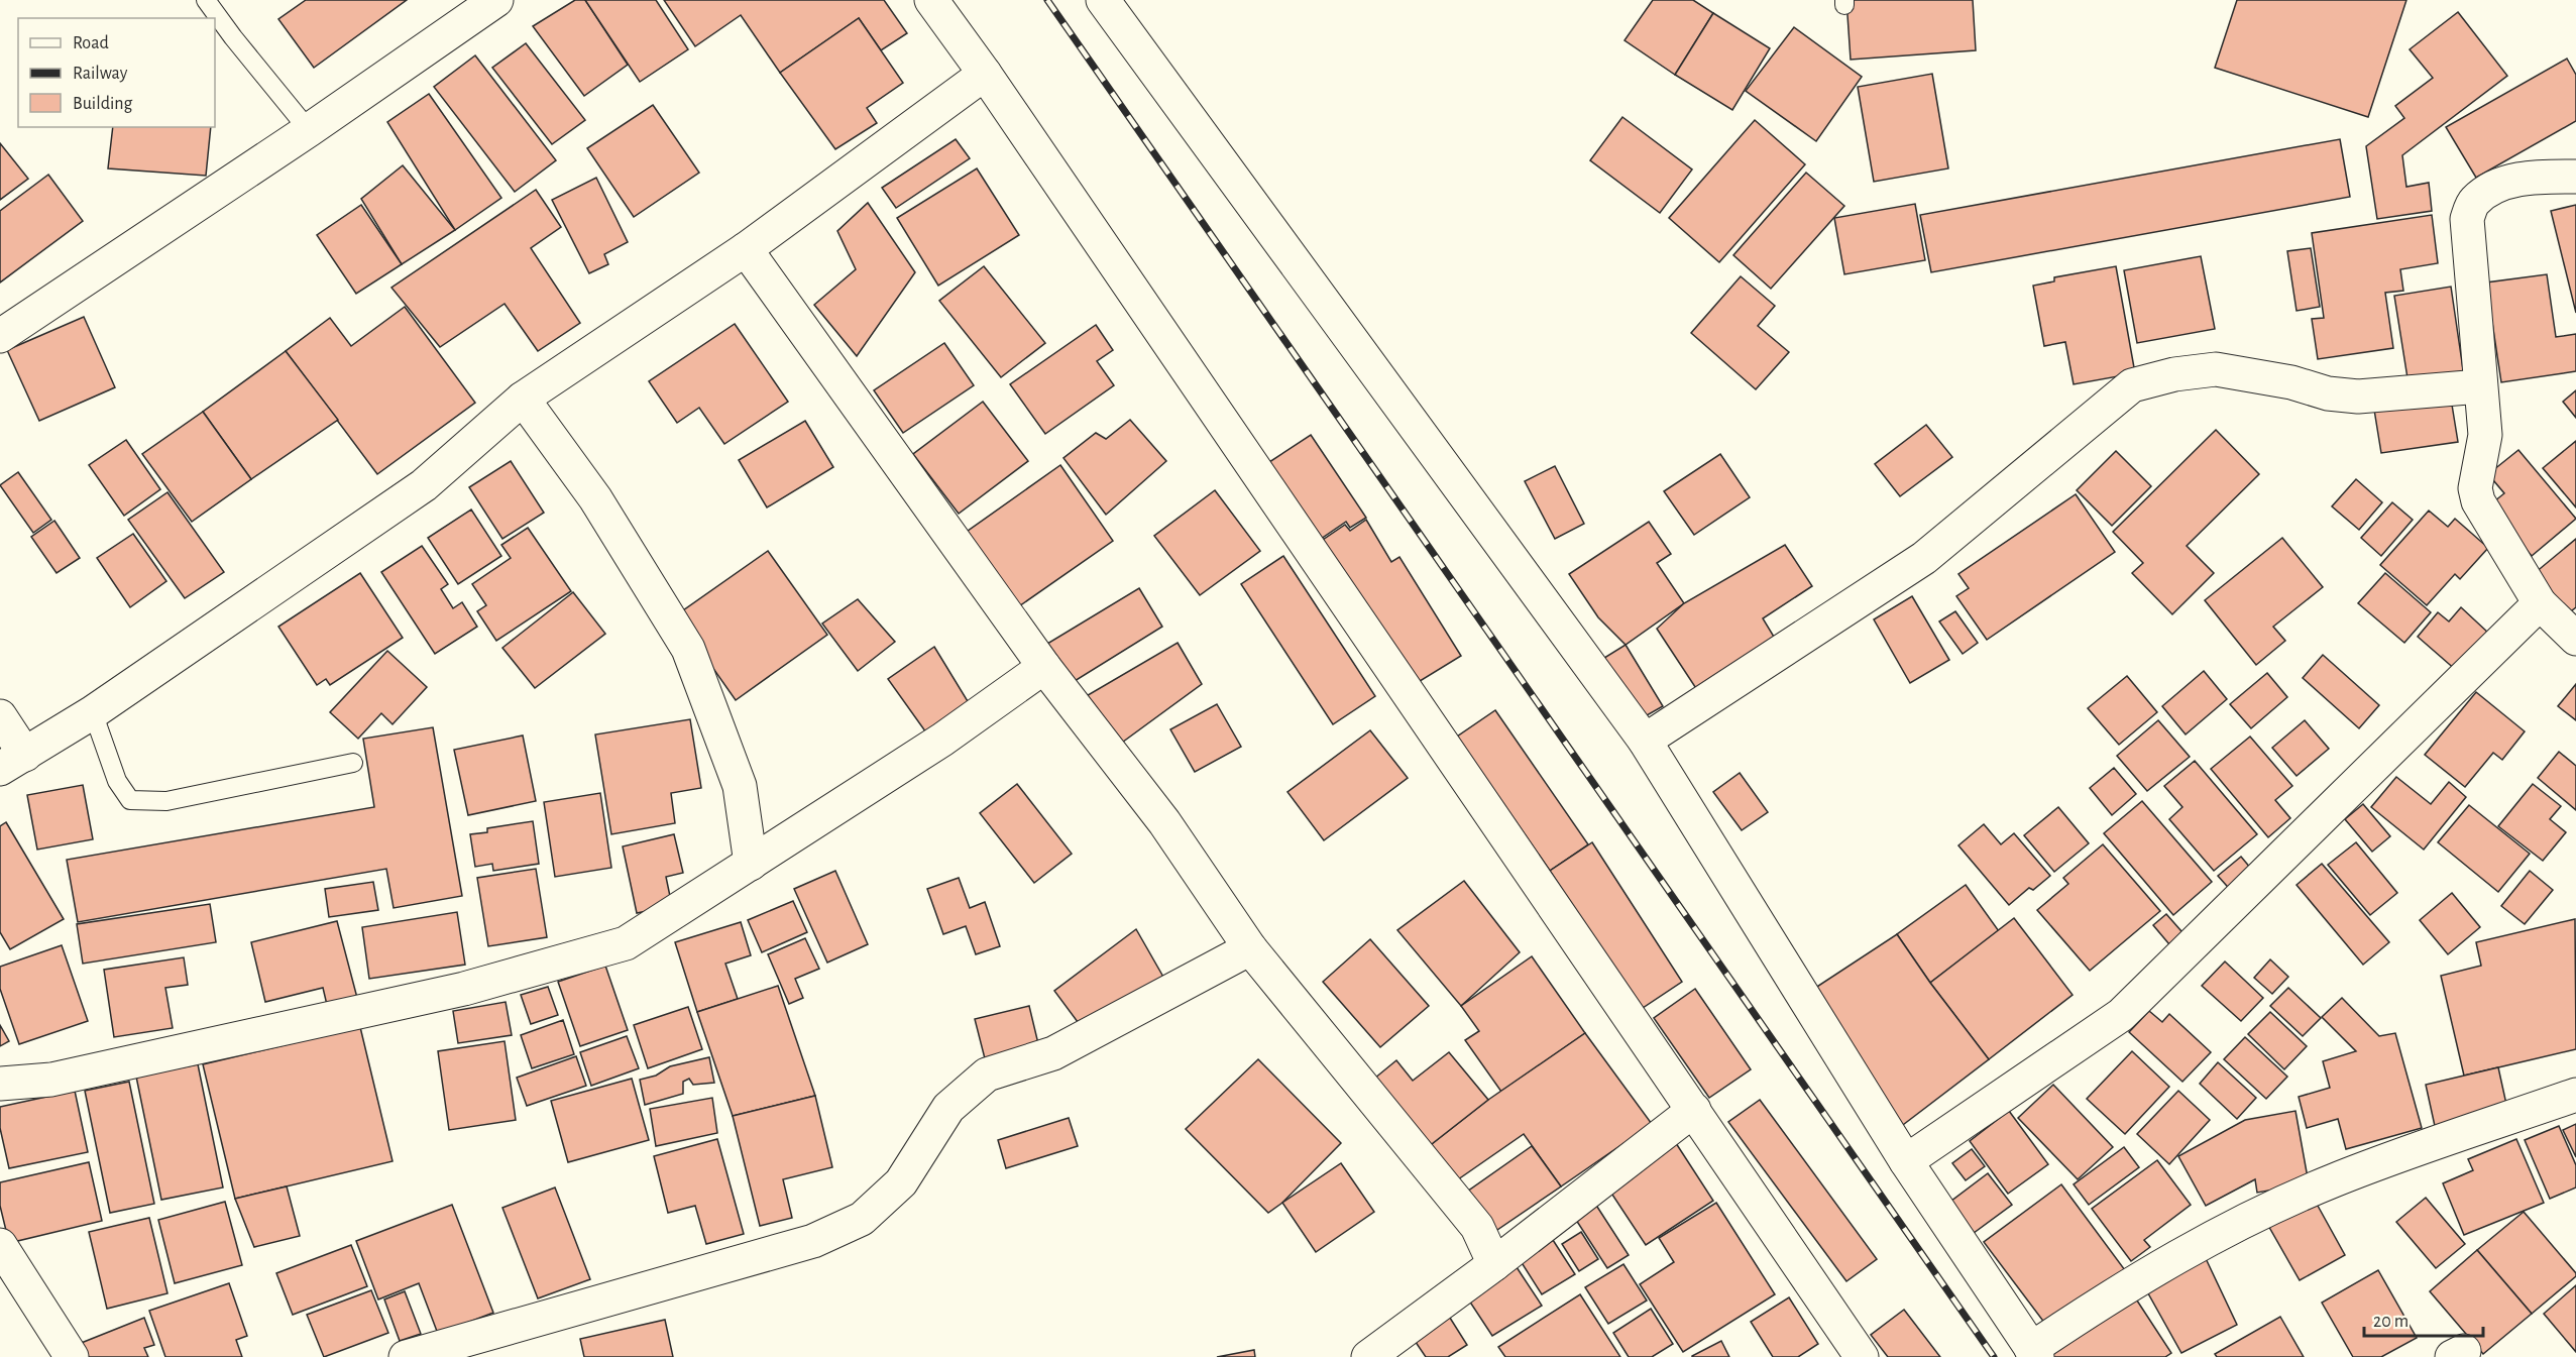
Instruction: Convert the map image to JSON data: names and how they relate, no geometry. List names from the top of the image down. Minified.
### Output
{"legend":["Road","Railway","Building"],"scale_bar":"20 m"}
